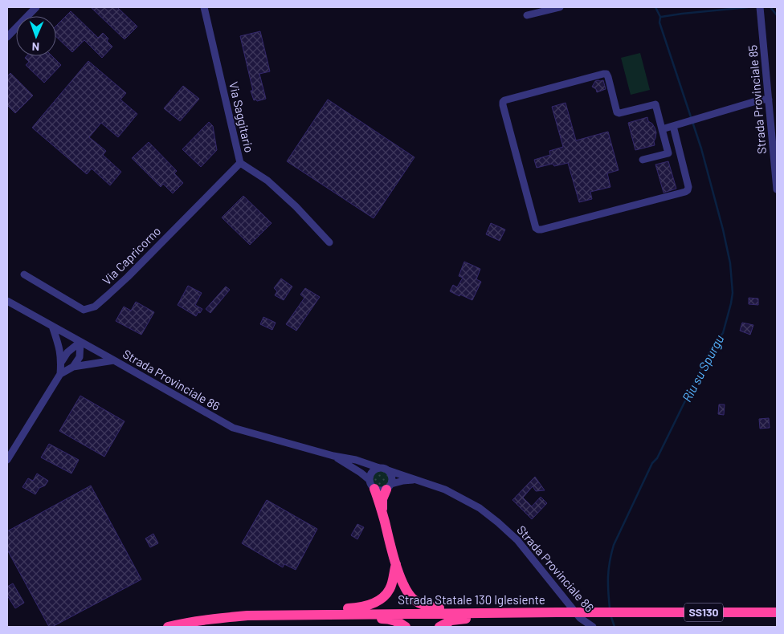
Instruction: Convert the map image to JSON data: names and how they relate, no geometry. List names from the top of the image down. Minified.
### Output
{"streets":{"highway":["Strada Statale 130 Iglesiente","SS130"],"street":["Strada Provinciale 85","Via Saggitario","Via Capricorno","Strada Provinciale 86"]},"crossings":[["Via Saggitario","Via Capricorno"]],"water":["Riu su Spurgu"],"north":"bottom"}
